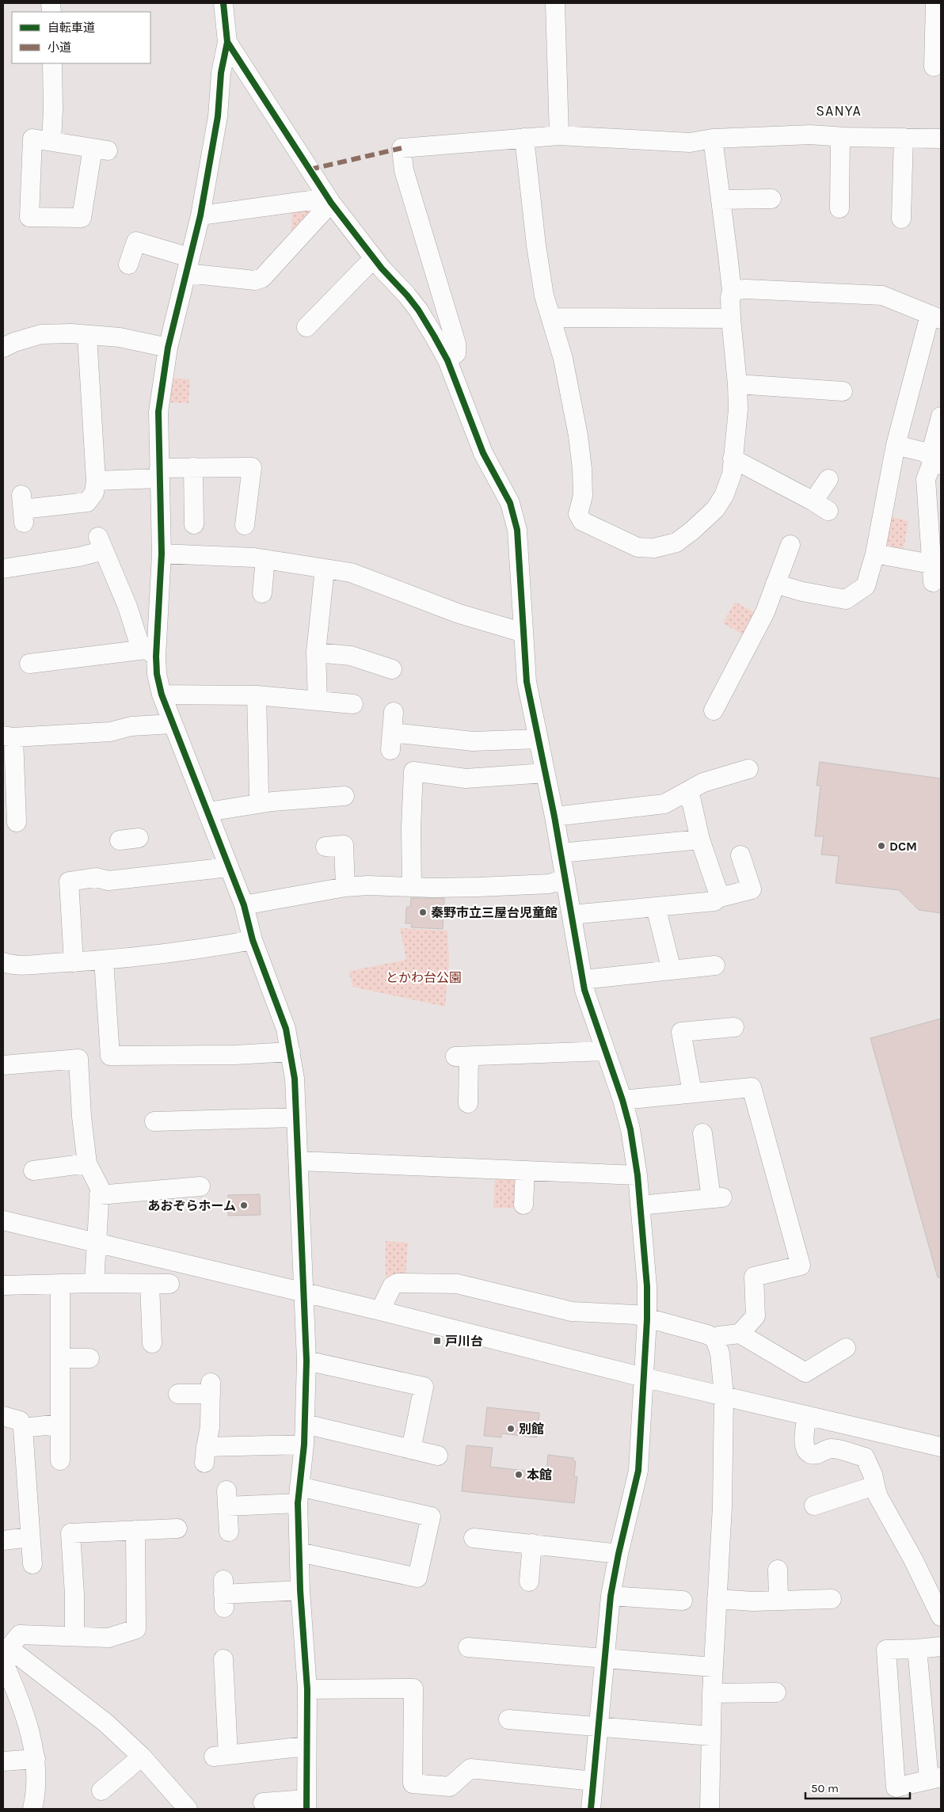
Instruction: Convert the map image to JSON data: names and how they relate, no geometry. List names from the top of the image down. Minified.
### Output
{"districts":["SANYA"],"parks":["とかわ台公園"],"places":{"other":["DCM","秦野市立三屋台児童館","あおぞらホーム","別館","本館"],"transit":["戸川台"]},"legend":["自転車道","小道"],"scale_bar":"50 m"}
